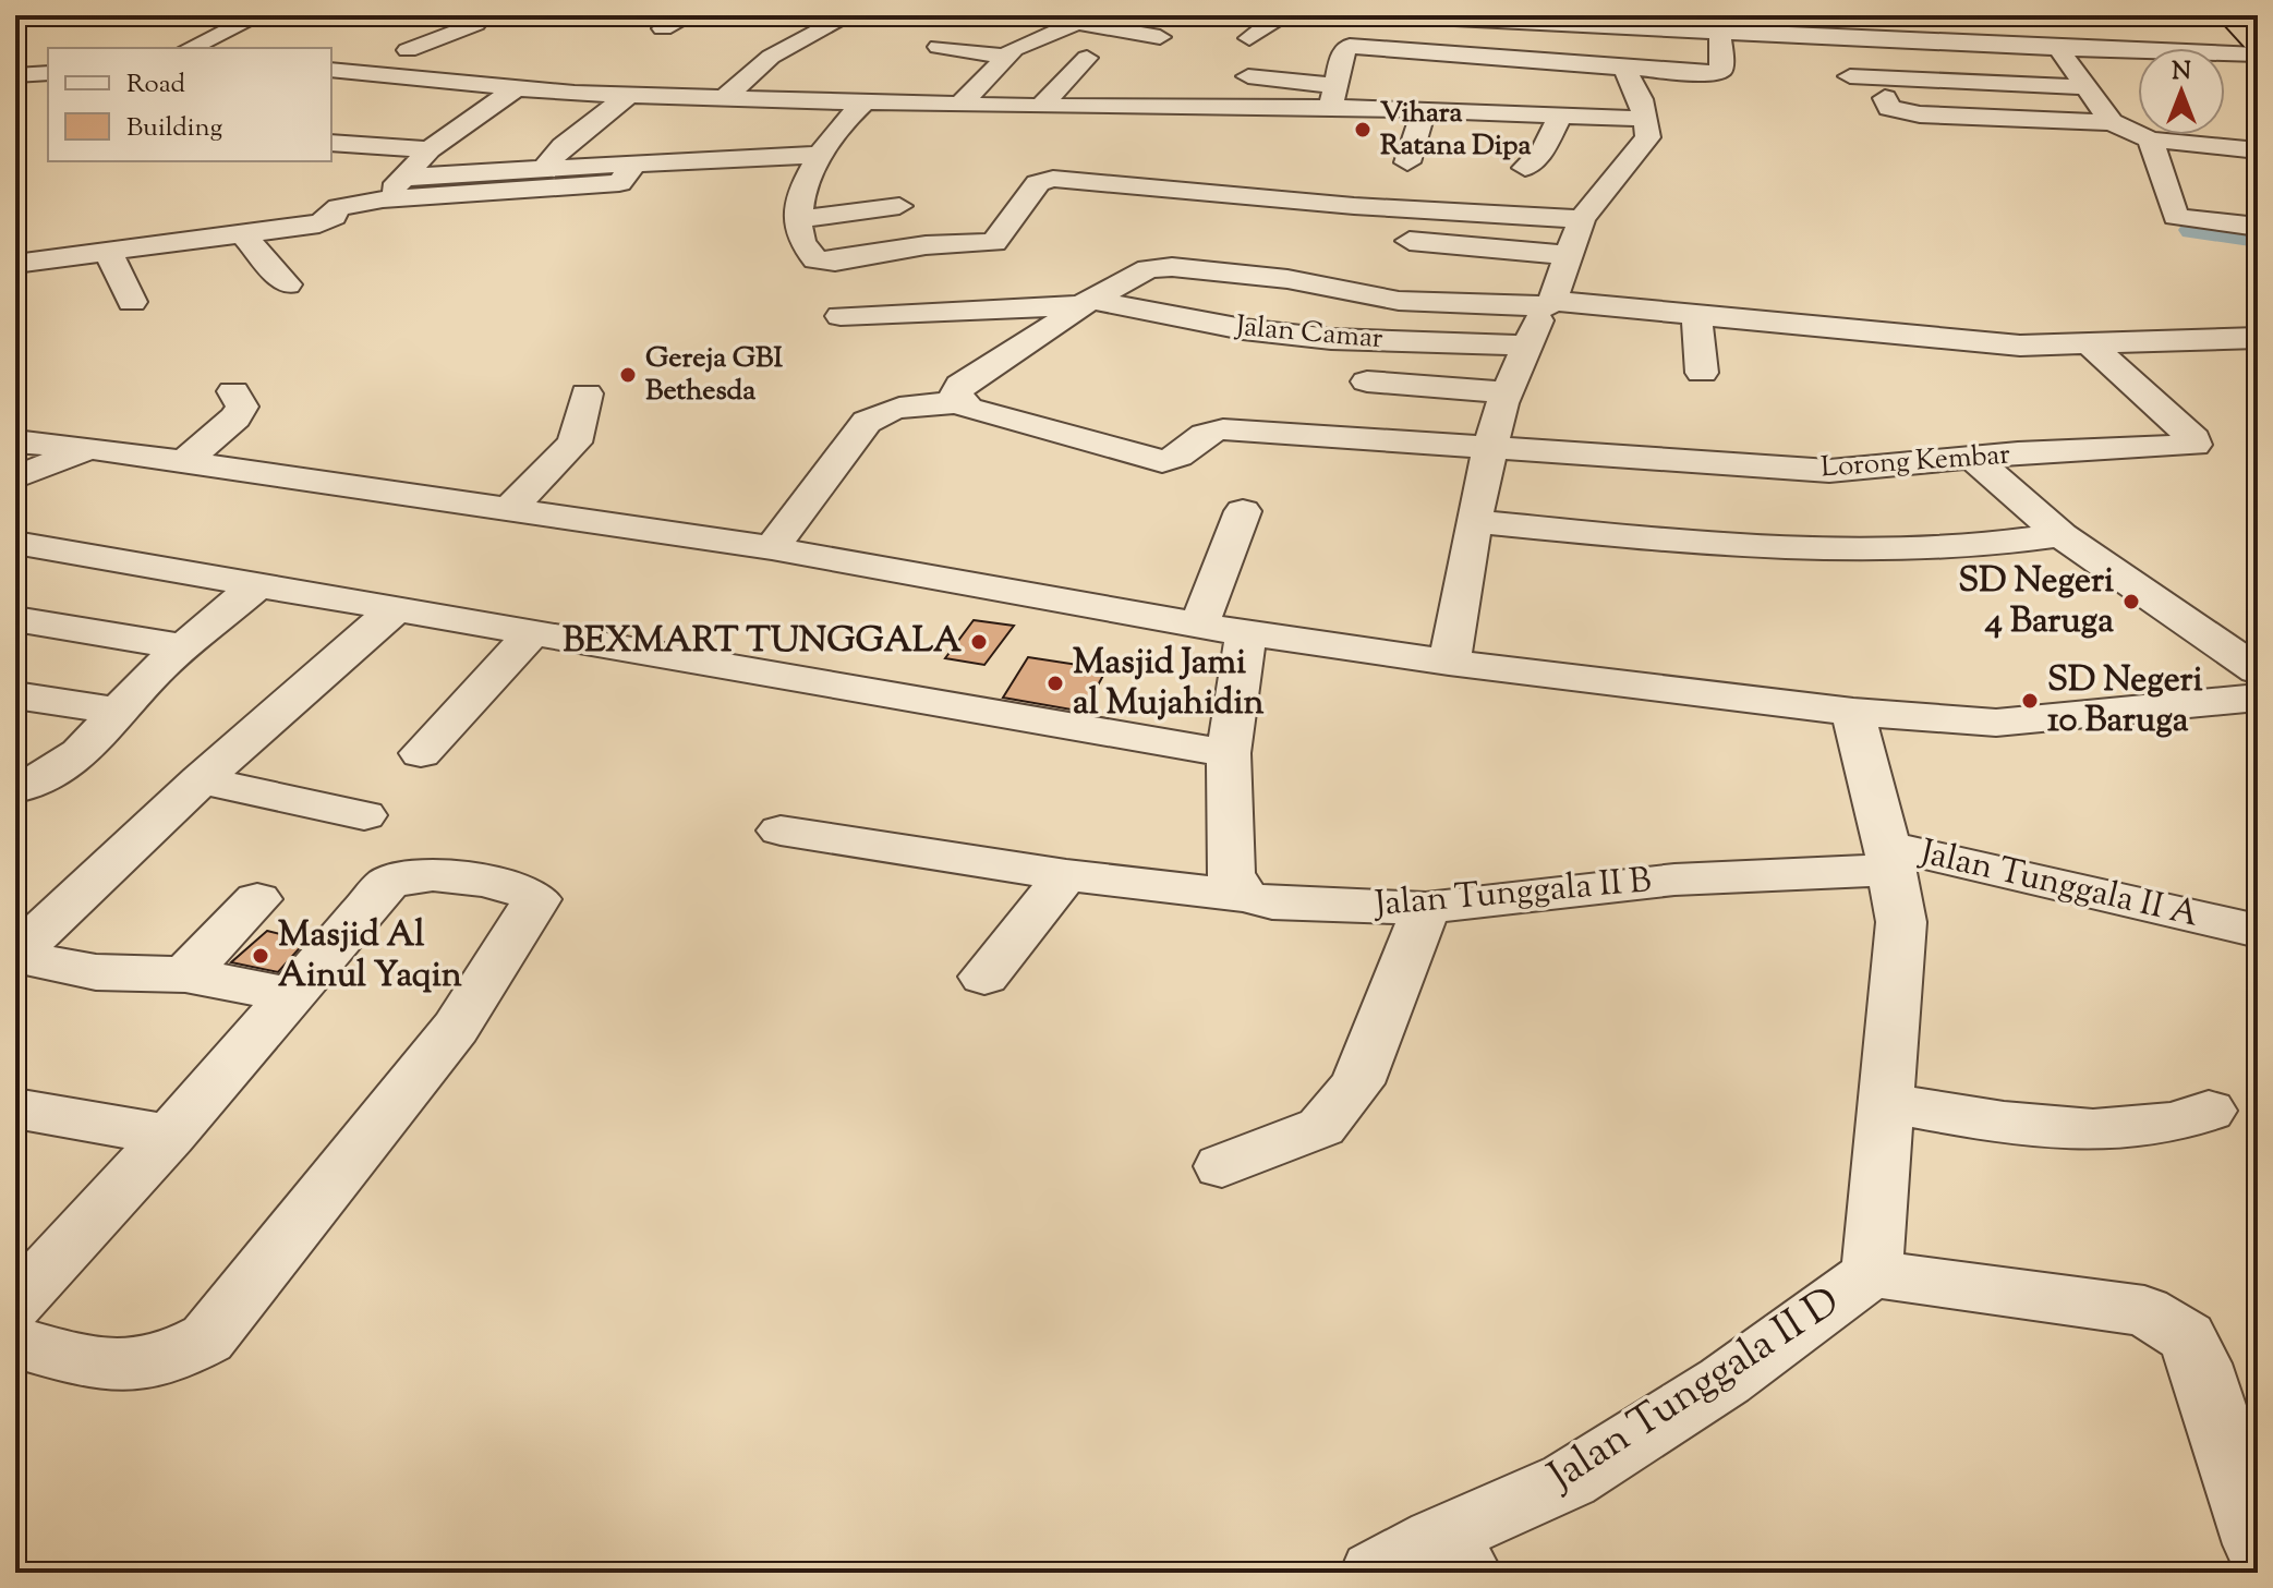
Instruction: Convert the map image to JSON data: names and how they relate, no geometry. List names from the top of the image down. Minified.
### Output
{"streets":{"street":["Jalan Camar","Lorong Kembar","Jalan Tunggala II A","Jalan Tunggala II B","Jalan Tunggala II D"]},"crossings":[["Jalan Tunggala II A","Jalan Tunggala II B"]],"places":["Vihara Ratana Dipa","Gereja GBI Bethesda","SD Negeri 4 Baruga","BEXMART TUNGGALA","Masjid Jami al Mujahidin","SD Negeri 10 Baruga","Masjid Al Ainul Yaqin"],"legend":["Road","Building"],"north":"top"}
